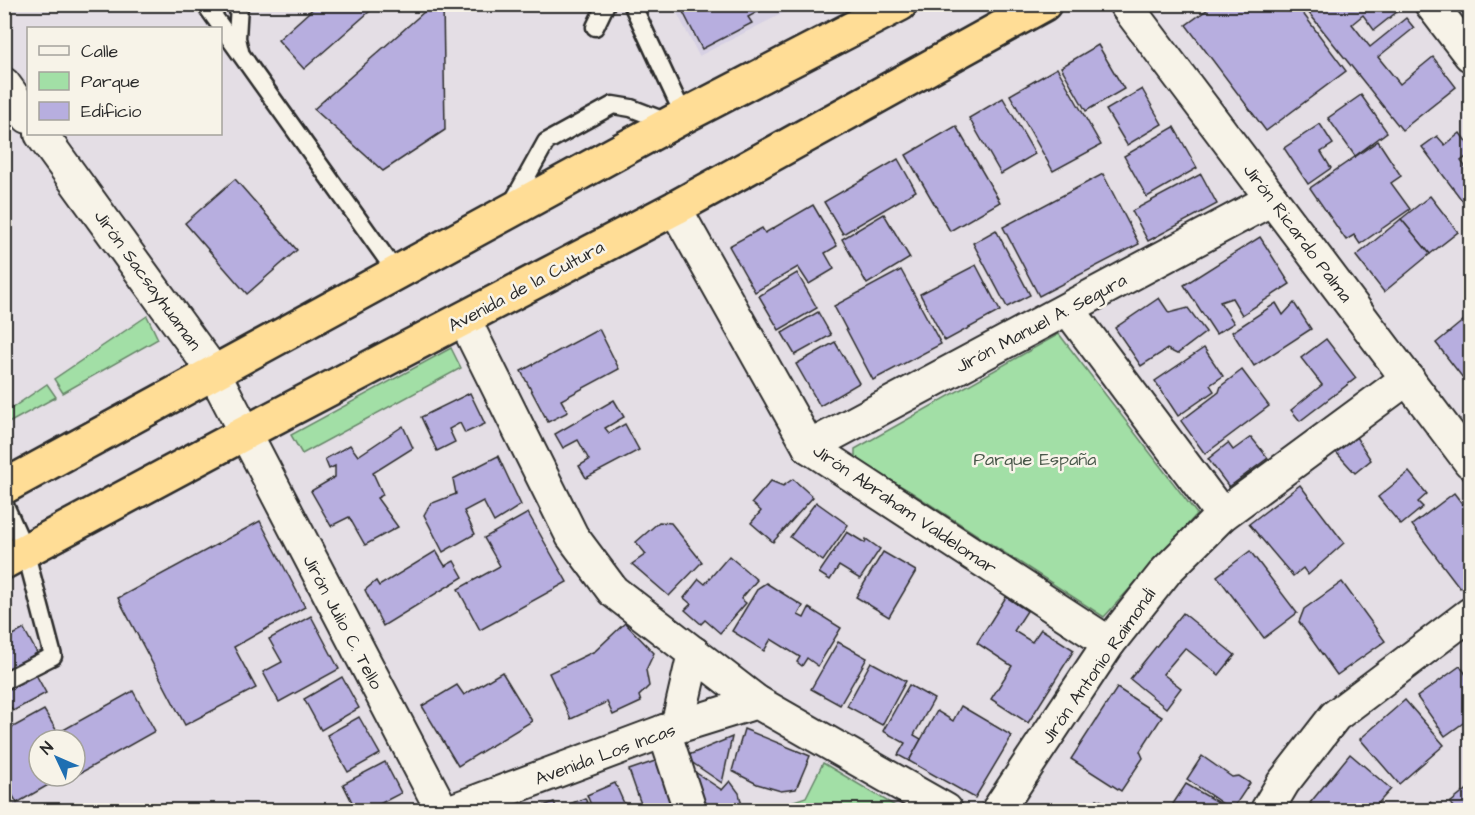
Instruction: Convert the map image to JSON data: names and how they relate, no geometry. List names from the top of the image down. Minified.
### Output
{"streets":{"highway":["Avenida de la Cultura"],"street":["Jirón Ricardo Palma","Jirón Sacsayhuaman","Jirón Manuel A. Segura","Jirón Abraham Valdelomar","Jirón Julio C. Tello","Jirón Antonio Raimondi","Avenida Los Incas"]},"crossings":[["Jirón Ricardo Palma","Jirón Manuel A. Segura"],["Jirón Ricardo Palma","Jirón Antonio Raimondi"],["Jirón Sacsayhuaman","Avenida de la Cultura"],["Jirón Sacsayhuaman","Jirón Julio C. Tello"],["Avenida de la Cultura","Jirón Abraham Valdelomar"],["Avenida de la Cultura","Jirón Julio C. Tello"],["Jirón Manuel A. Segura","Jirón Abraham Valdelomar"],["Jirón Abraham Valdelomar","Jirón Antonio Raimondi"]],"parks":["Parque España"],"legend":["Calle","Parque","Edificio"],"north":"top left"}
